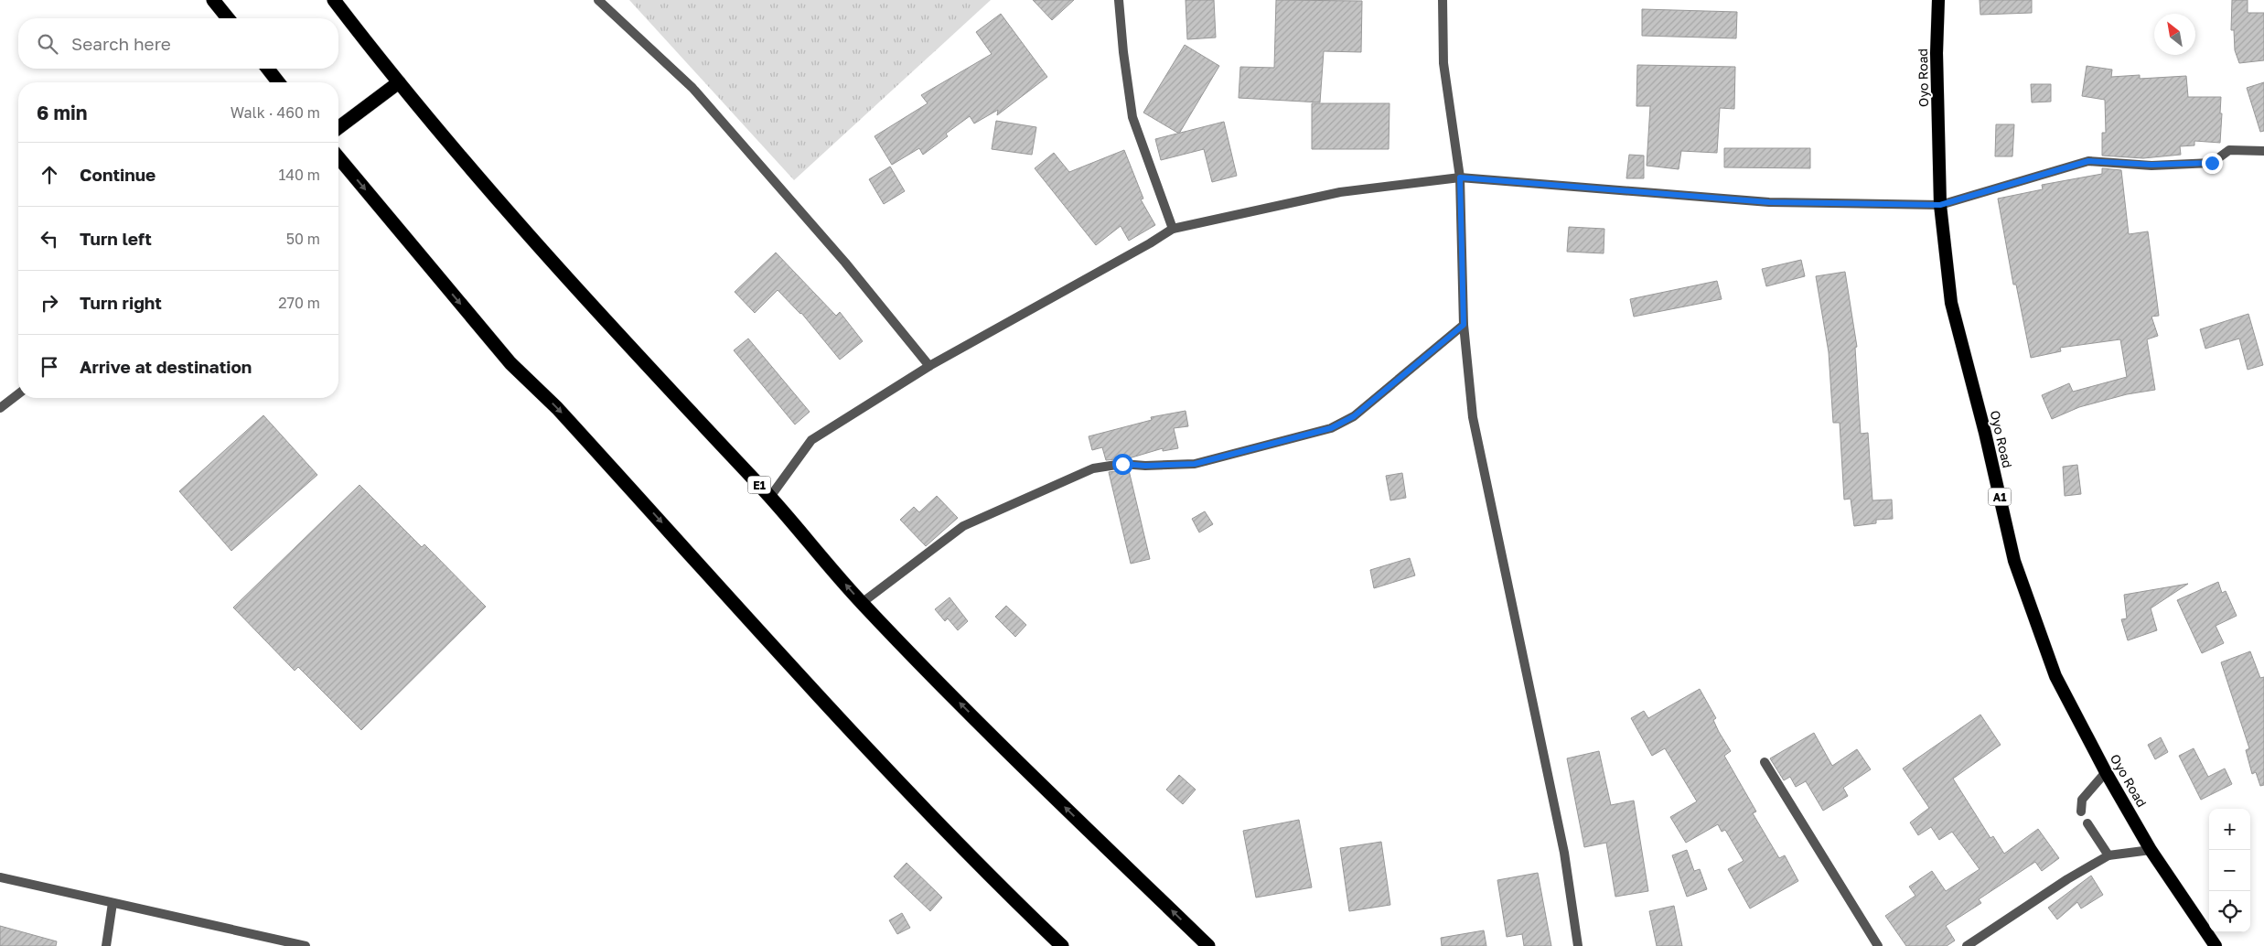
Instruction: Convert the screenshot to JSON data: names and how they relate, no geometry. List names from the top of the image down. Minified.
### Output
{"streets":{"highway":["Oyo Road","E1","A1"]},"north":"top left","page":{"search":"Search here","heading":["6 min","Walk · 460 m"],"list":[["Continue","140 m"],["Turn left","50 m"],["Turn right","270 m"],"Arrive at destination"],"map_buttons":["+","−"]}}
